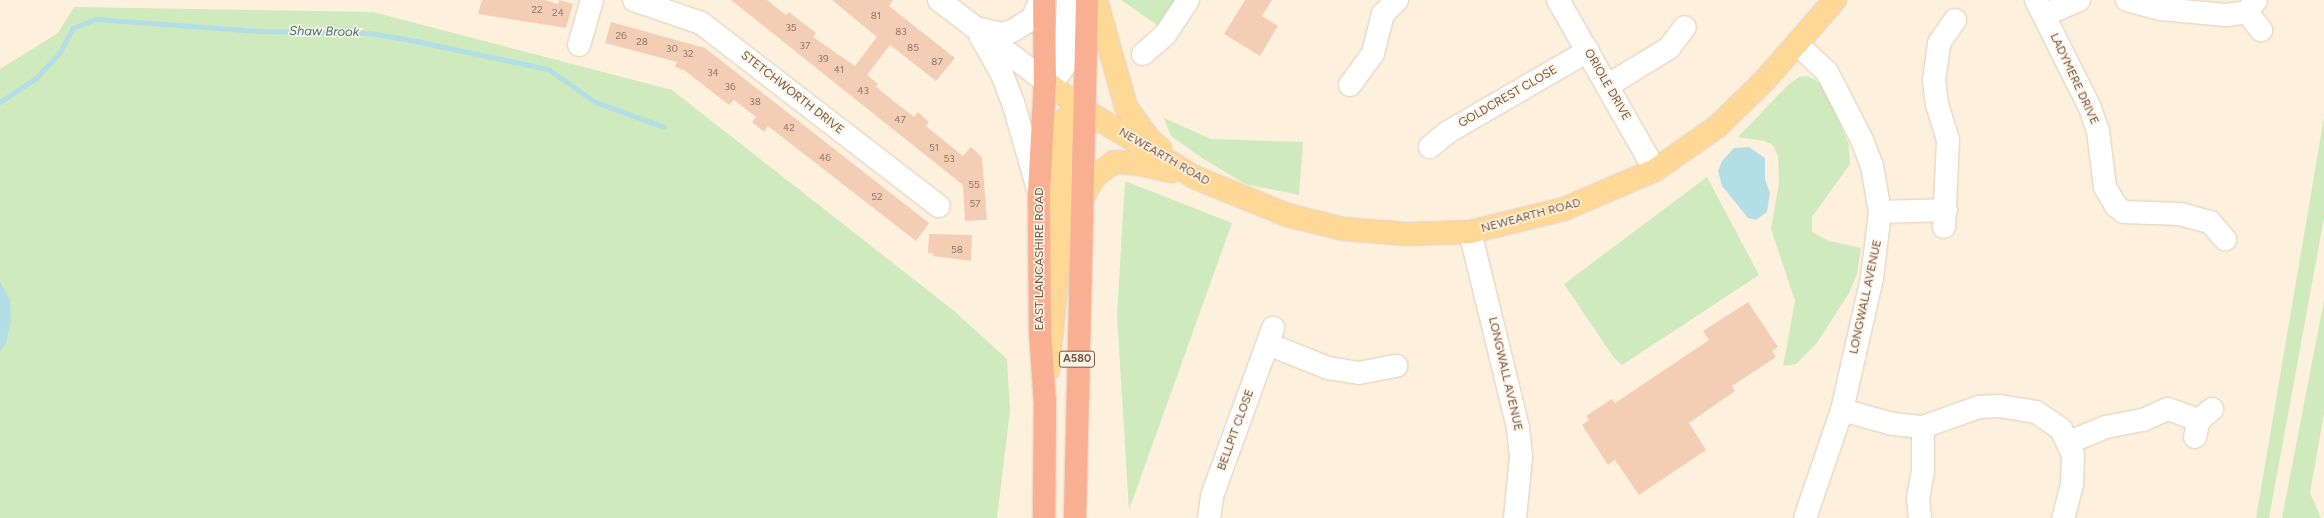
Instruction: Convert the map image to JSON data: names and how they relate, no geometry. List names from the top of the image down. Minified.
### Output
{"streets":{"highway":["EAST LANCASHIRE ROAD","A580"],"main road":["NEWEARTH ROAD"],"street":["LADYMERE DRIVE","ORIOLE DRIVE","STETCHWORTH DRIVE","GOLDCREST CLOSE","LONGWALL AVENUE","BELLPIT CLOSE"]},"crossings":[["ORIOLE DRIVE","GOLDCREST CLOSE"],["ORIOLE DRIVE","NEWEARTH ROAD"],["NEWEARTH ROAD","EAST LANCASHIRE ROAD"],["NEWEARTH ROAD","LONGWALL AVENUE"],["NEWEARTH ROAD","A580"]],"water":["Shaw Brook"],"house_numbers":["22","24","81","35","83","26","28","37","85","30","32","39","87","41","34","36","43","38","47","42","51","46","53","55","52","57","58"]}
